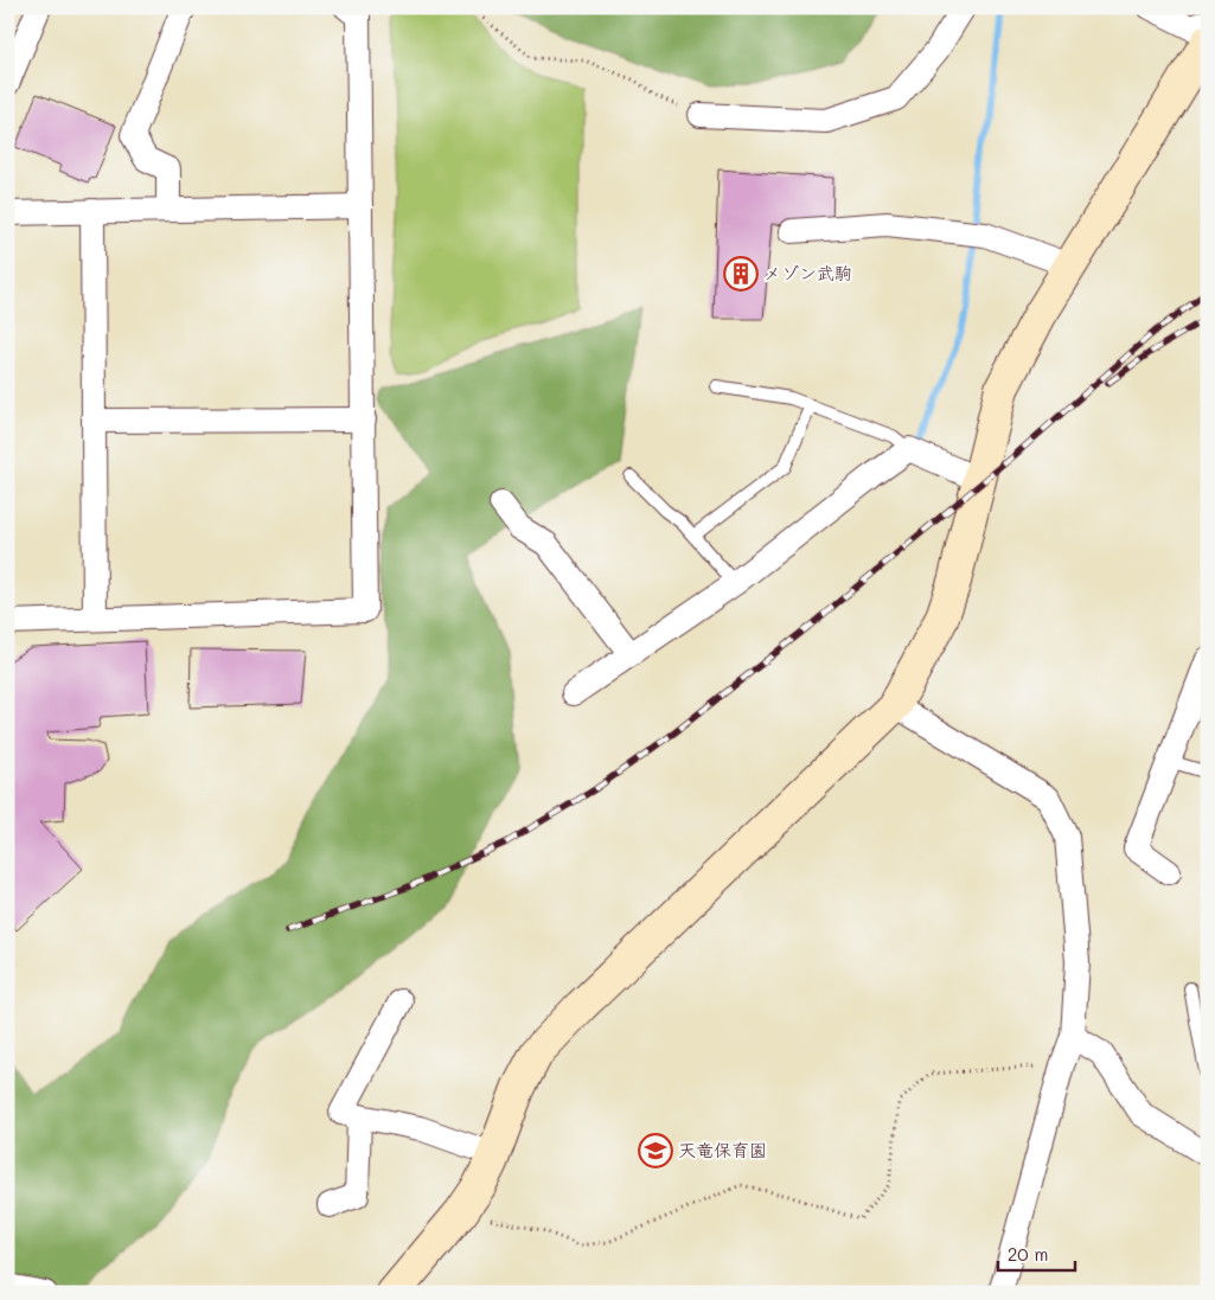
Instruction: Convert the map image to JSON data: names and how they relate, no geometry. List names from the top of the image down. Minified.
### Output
{"places":{"building":["メゾン武駒"],"school or university":["天竜保育園"]},"scale_bar":"20 m"}
